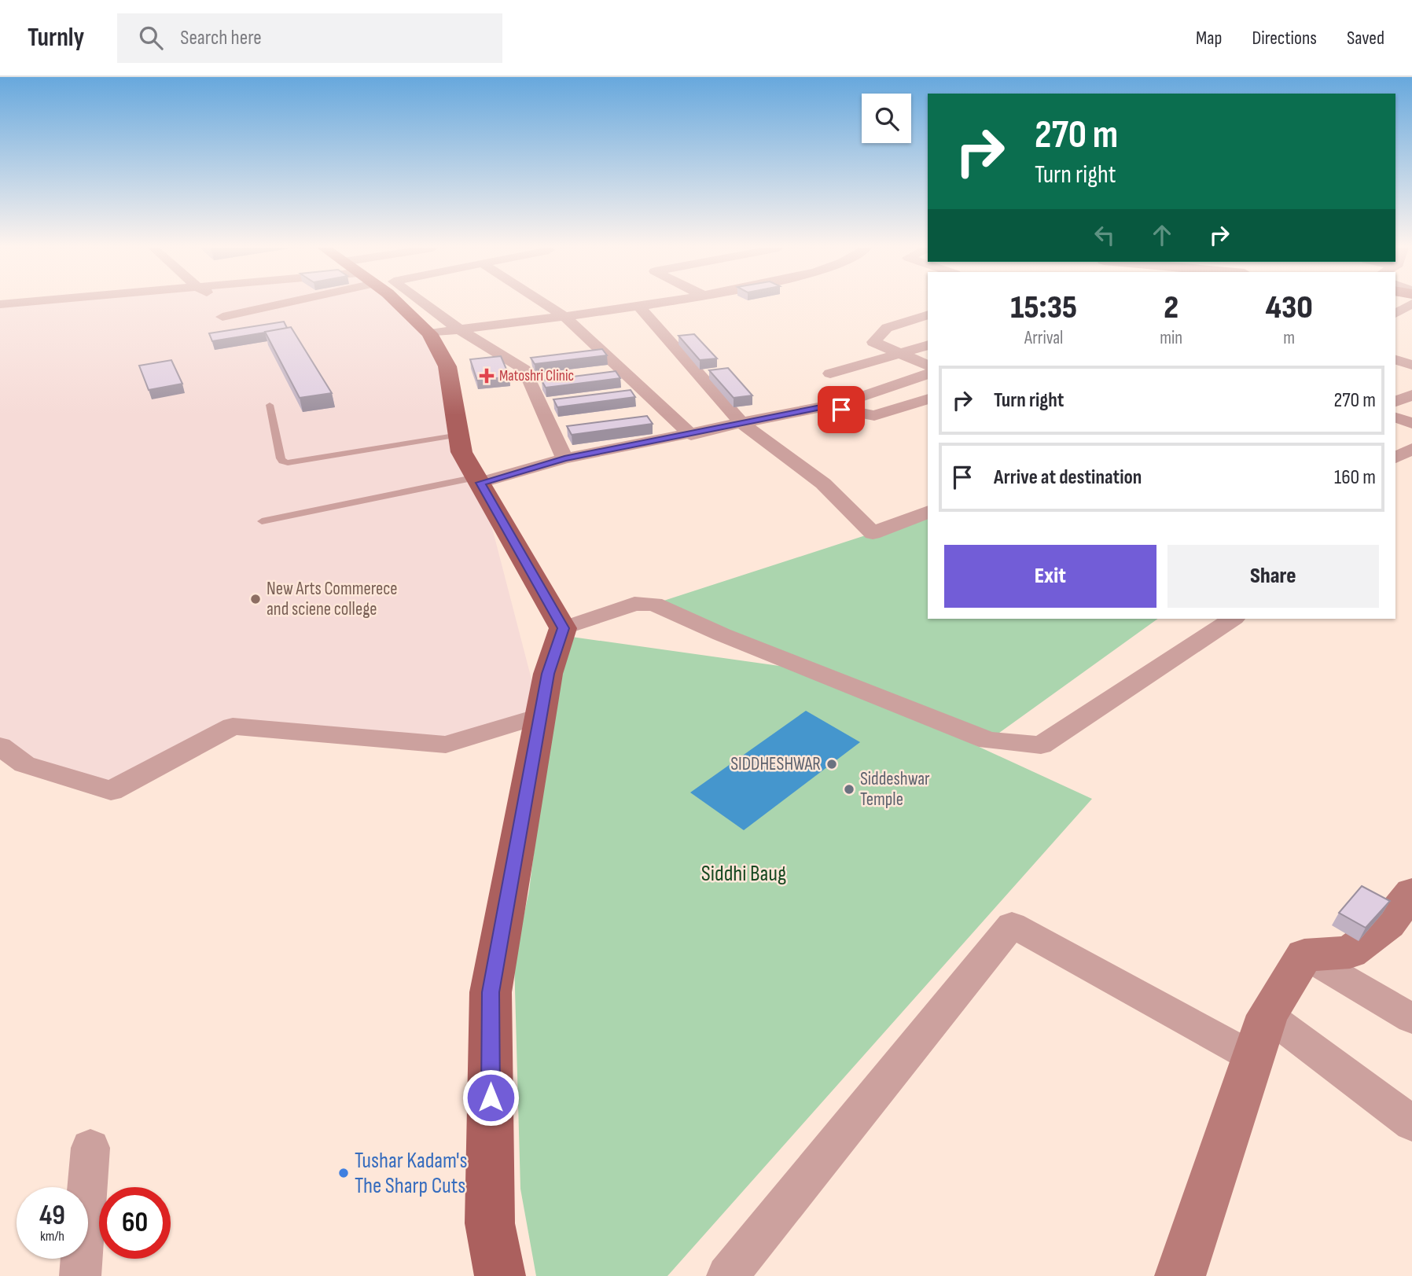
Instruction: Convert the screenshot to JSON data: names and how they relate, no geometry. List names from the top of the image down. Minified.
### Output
{"parks":["Siddhi Baug"],"places":{"health":["Matoshri Clinic"],"other":["New Arts Commerece and sciene college","SIDDHESHWAR","Siddeshwar Temple","Tushar Kadam's The Sharp Cuts"]},"page":{"header":"Turnly","search":"Search here","nav":["Map","Directions","Saved"],"turn":["270 m","Turn right"],"eta":["15:35","Arrival","2","min","430","m"],"list":[{"name":"Turn right","value":"270 m"},{"name":"Arrive at destination","value":"160 m"}],"buttons":["Exit","Share"],"speed":"49 km/h","limit":"60"}}
